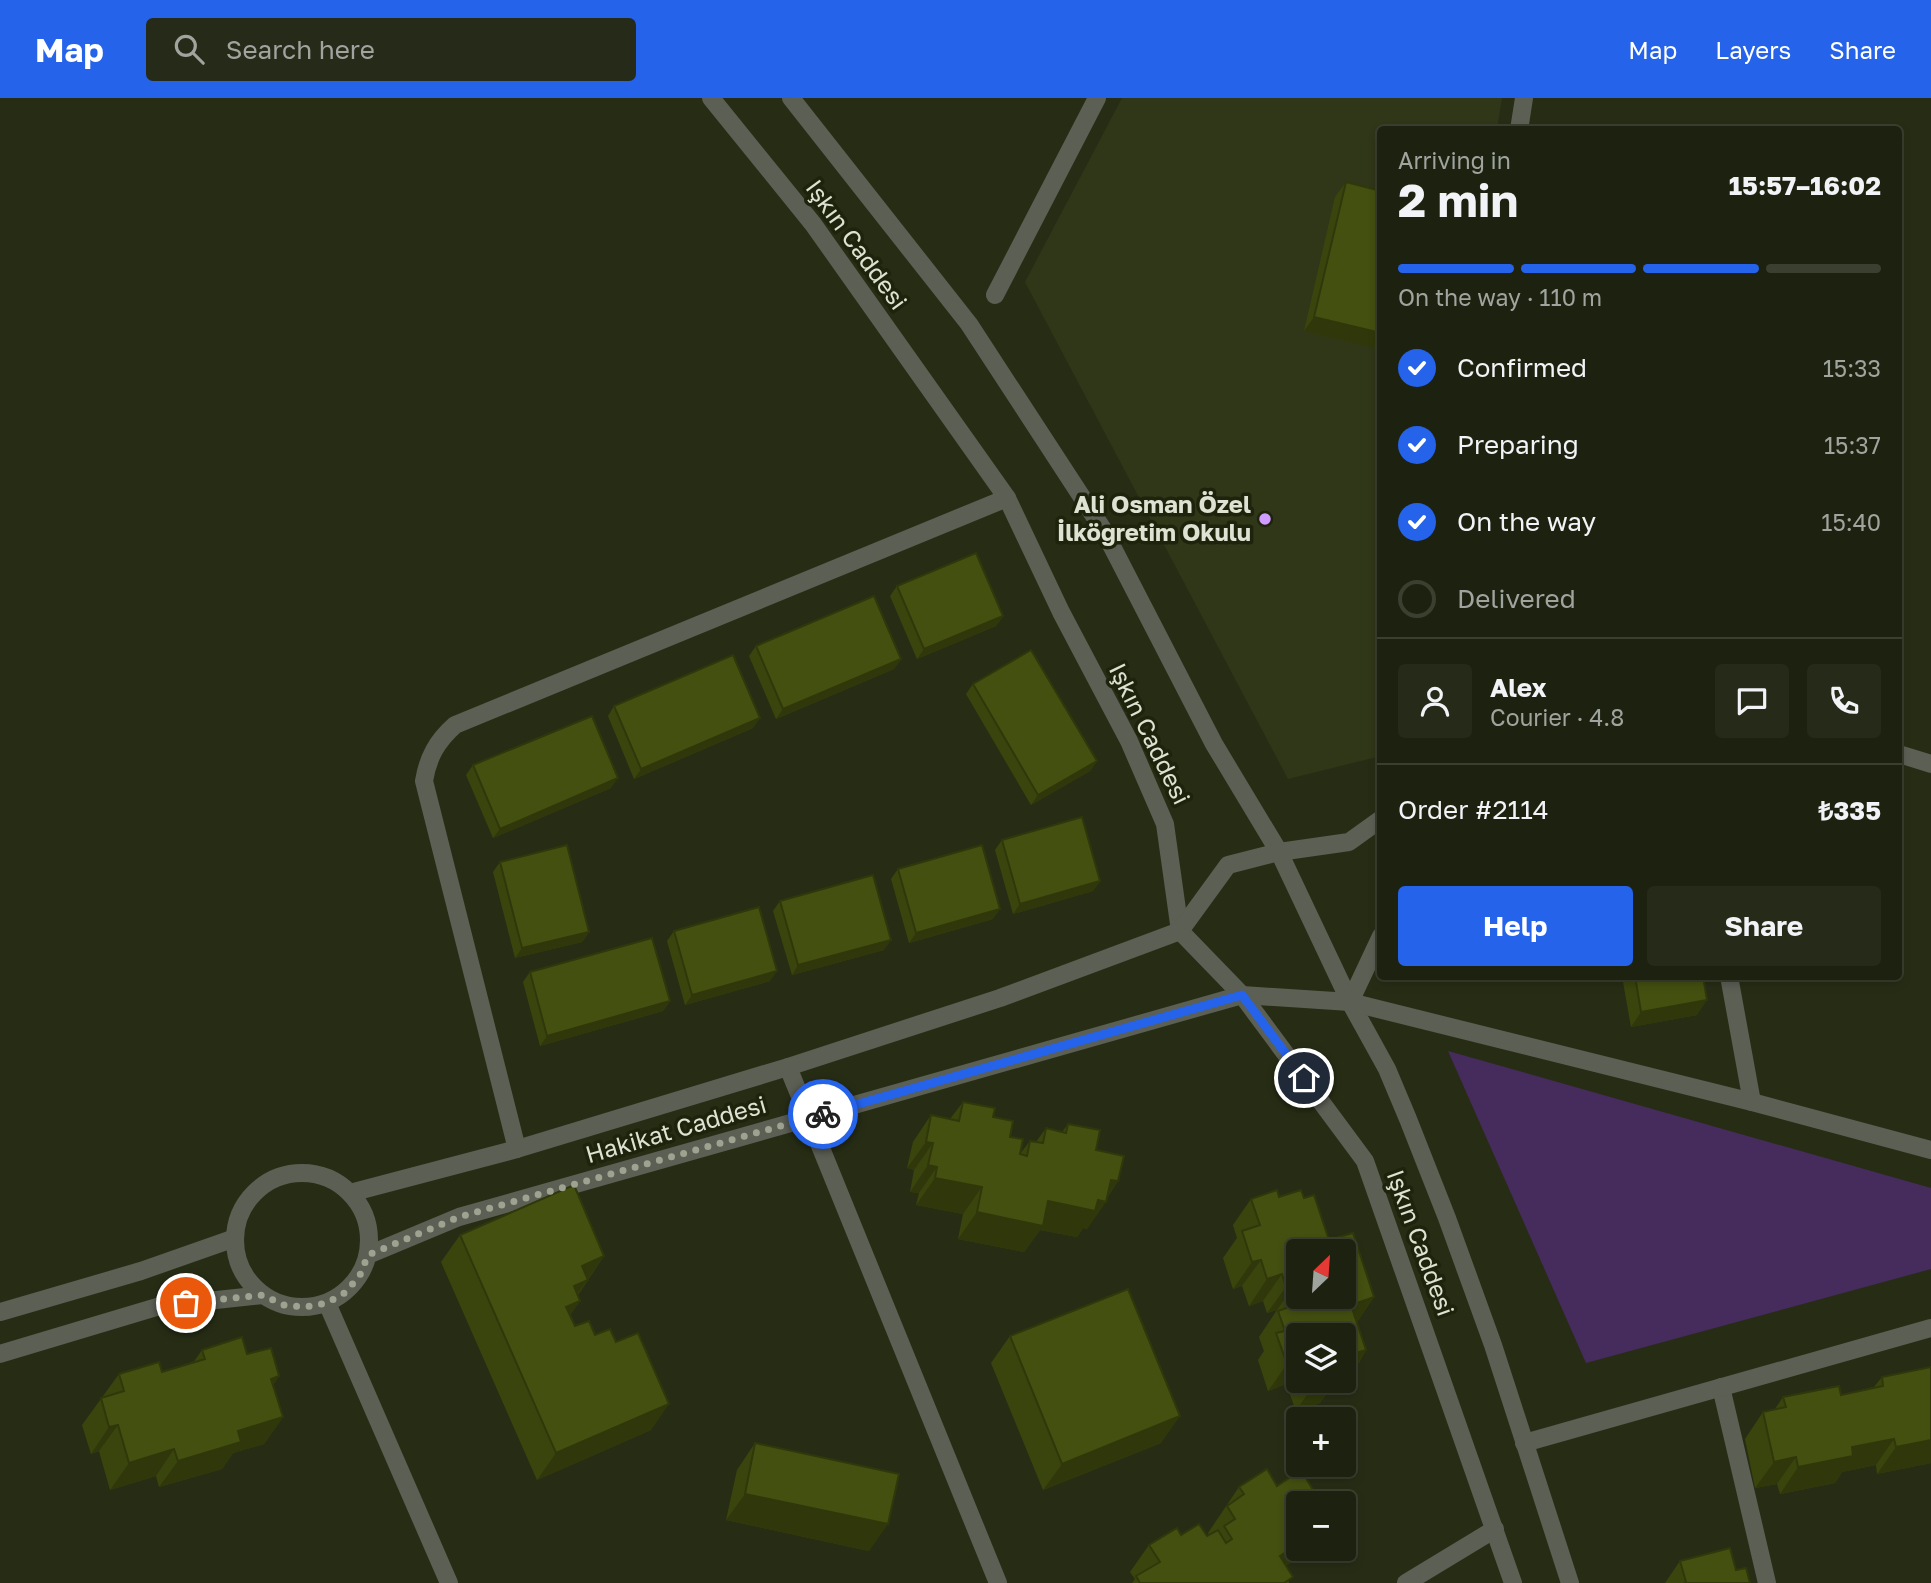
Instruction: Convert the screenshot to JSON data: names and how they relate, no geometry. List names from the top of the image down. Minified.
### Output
{"streets":{"street":["Işkın Caddesi","Hakikat Caddesi"]},"crossings":[["Işkın Caddesi","Hakikat Caddesi"]],"places":["Ali Osman Özel İlköğretim Okulu"],"north":"top right","page":{"header":"Map","search":"Search here","nav":["Map","Layers","Share"],"heading":["2 min","Arriving in","15:57–16:02"],"panel":["Alex","Courier · 4.8","Order #2114","₺335"],"bar":"On the way · 110 m","list":[["Confirmed","15:33"],["Preparing","15:37"],["On the way","15:40"],"Delivered"],"buttons":["Help","Share"],"map_buttons":["+","−"]}}
